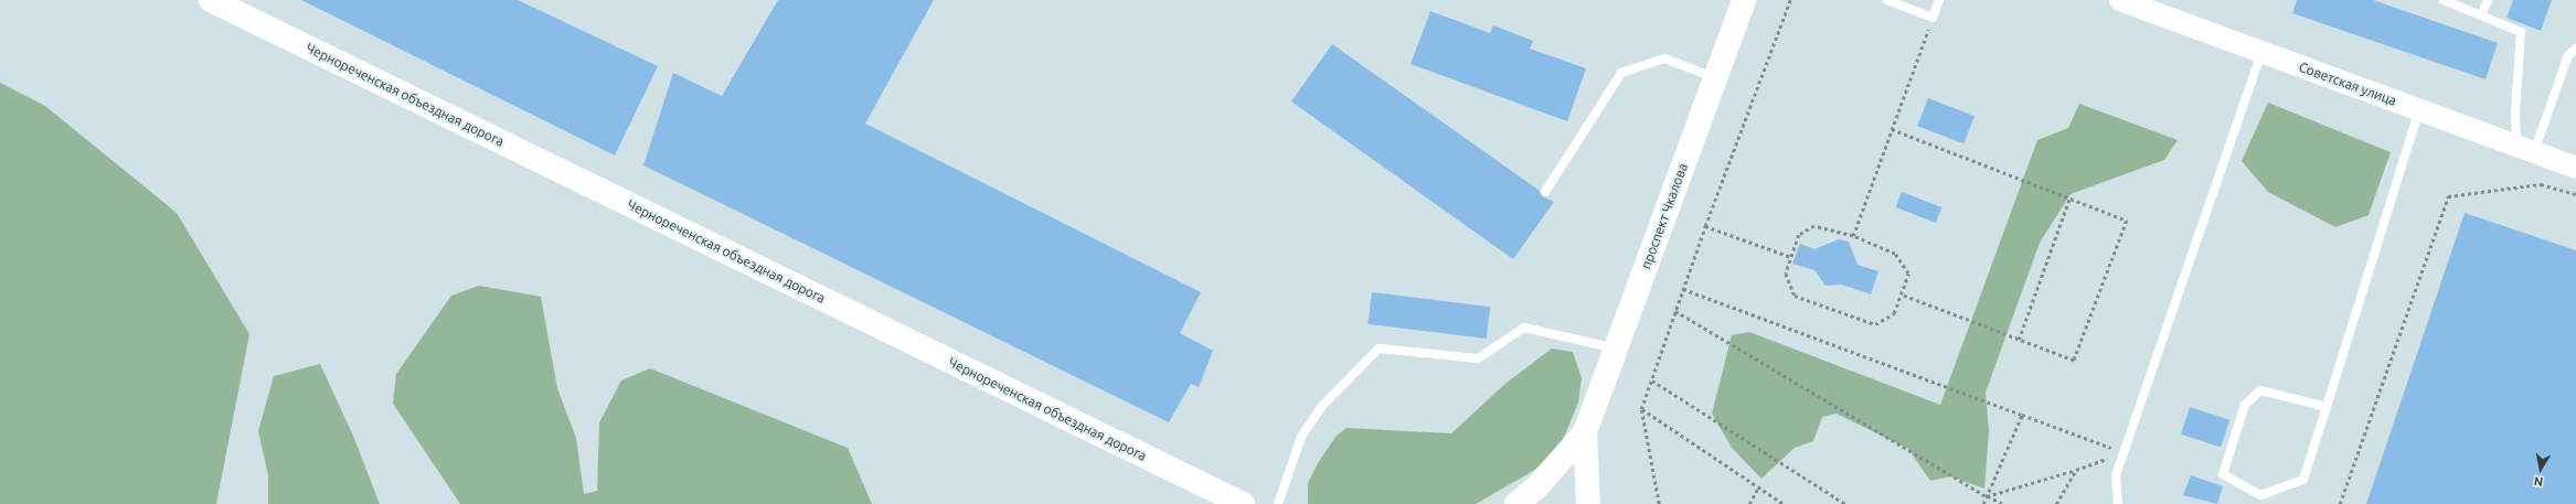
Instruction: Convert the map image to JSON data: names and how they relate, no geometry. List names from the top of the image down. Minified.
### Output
{"streets":{"main road":["Чернореченская объездная дорога","проспект Чкалова"],"street":["Советская улица"]},"north":"bottom"}
